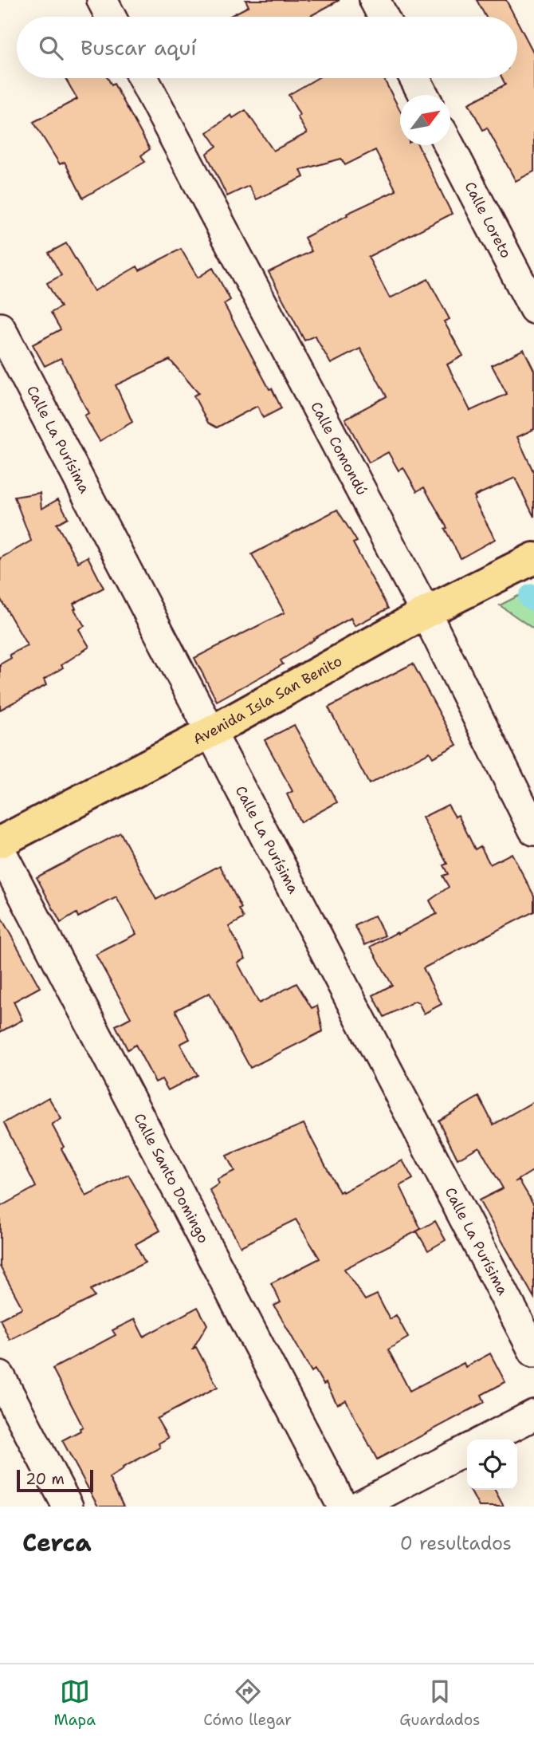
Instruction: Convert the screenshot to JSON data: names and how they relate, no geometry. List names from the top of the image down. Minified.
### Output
{"streets":{"main road":["Avenida Isla San Benito"],"street":["Calle Loreto","Calle La Purísima","Calle Comondú","Calle Santo Domingo"]},"crossings":[["Calle La Purísima","Avenida Isla San Benito"],["Calle Comondú","Avenida Isla San Benito"]],"scale_bar":"20 m","north":"top right","page":{"search":"Buscar aquí","scale":"20 m","heading":["Cerca","0 resultados"],"nav":["Mapa","Cómo llegar","Guardados"]}}
